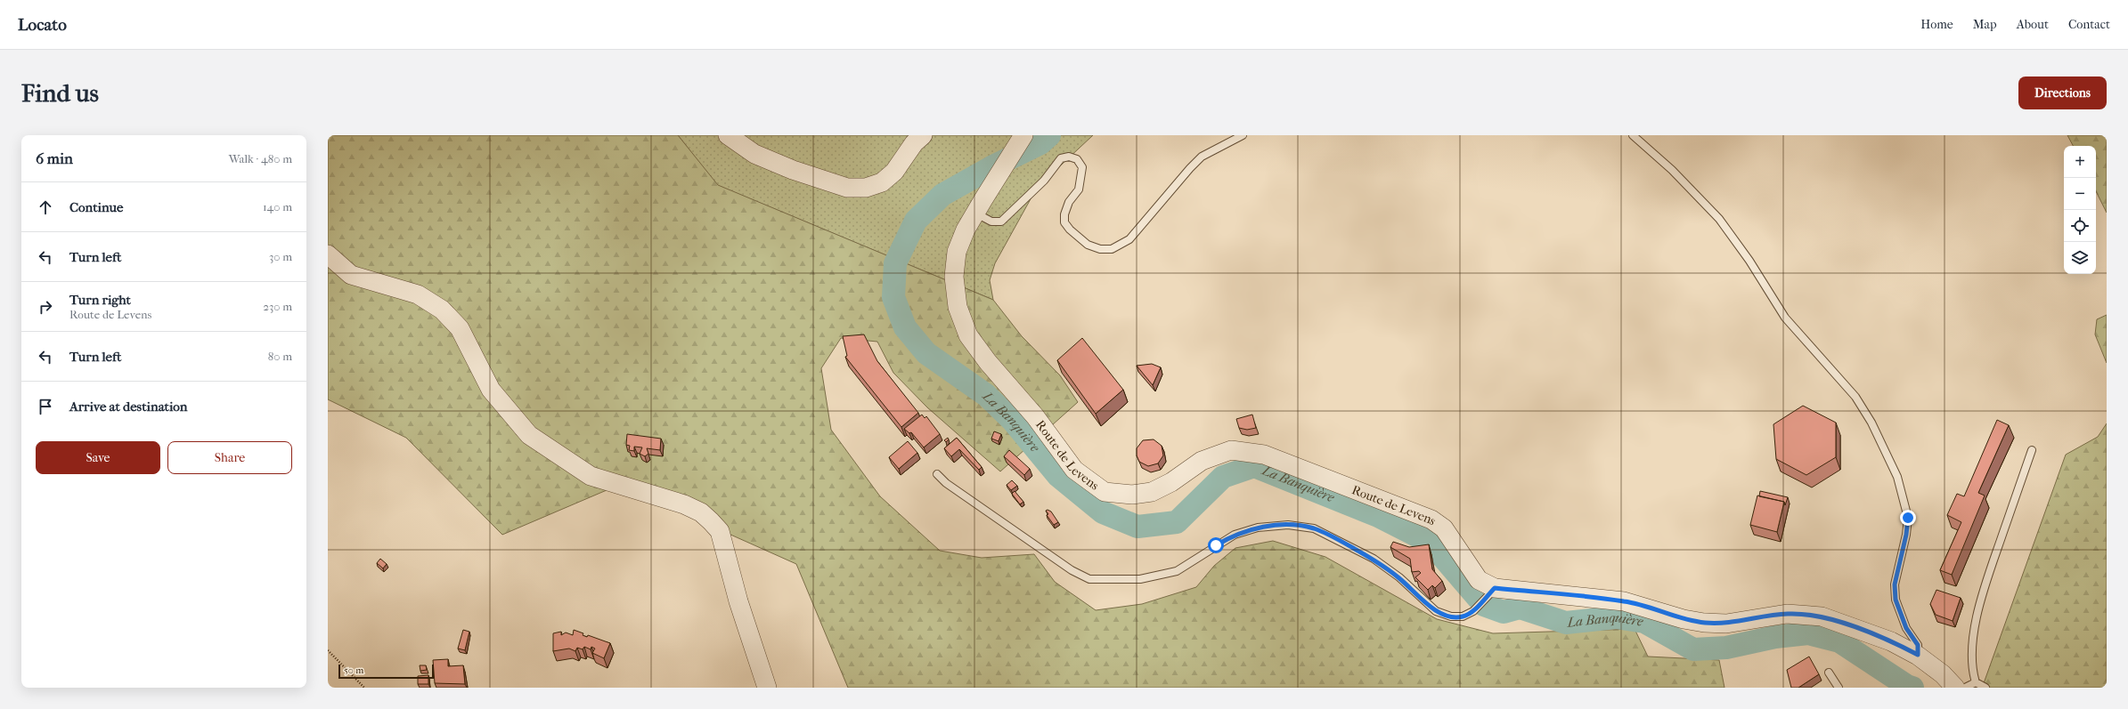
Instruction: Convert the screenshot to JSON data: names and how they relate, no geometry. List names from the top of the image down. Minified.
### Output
{"streets":{"street":["Route de Levens"]},"water":["La Banquière"],"scale_bar":"50 m","page":{"header":"Locato","nav":["Home","Map","About","Contact"],"buttons":["Directions",["Save","Share"]],"title":"Find us","heading":["6 min","Walk · 480 m"],"map_buttons":["+","−"],"list":[["Continue","140 m"],["Turn left","30 m"],["Turn right","Route de Levens","230 m"],["Turn left","80 m"],"Arrive at destination"],"scale":"50 m"}}
